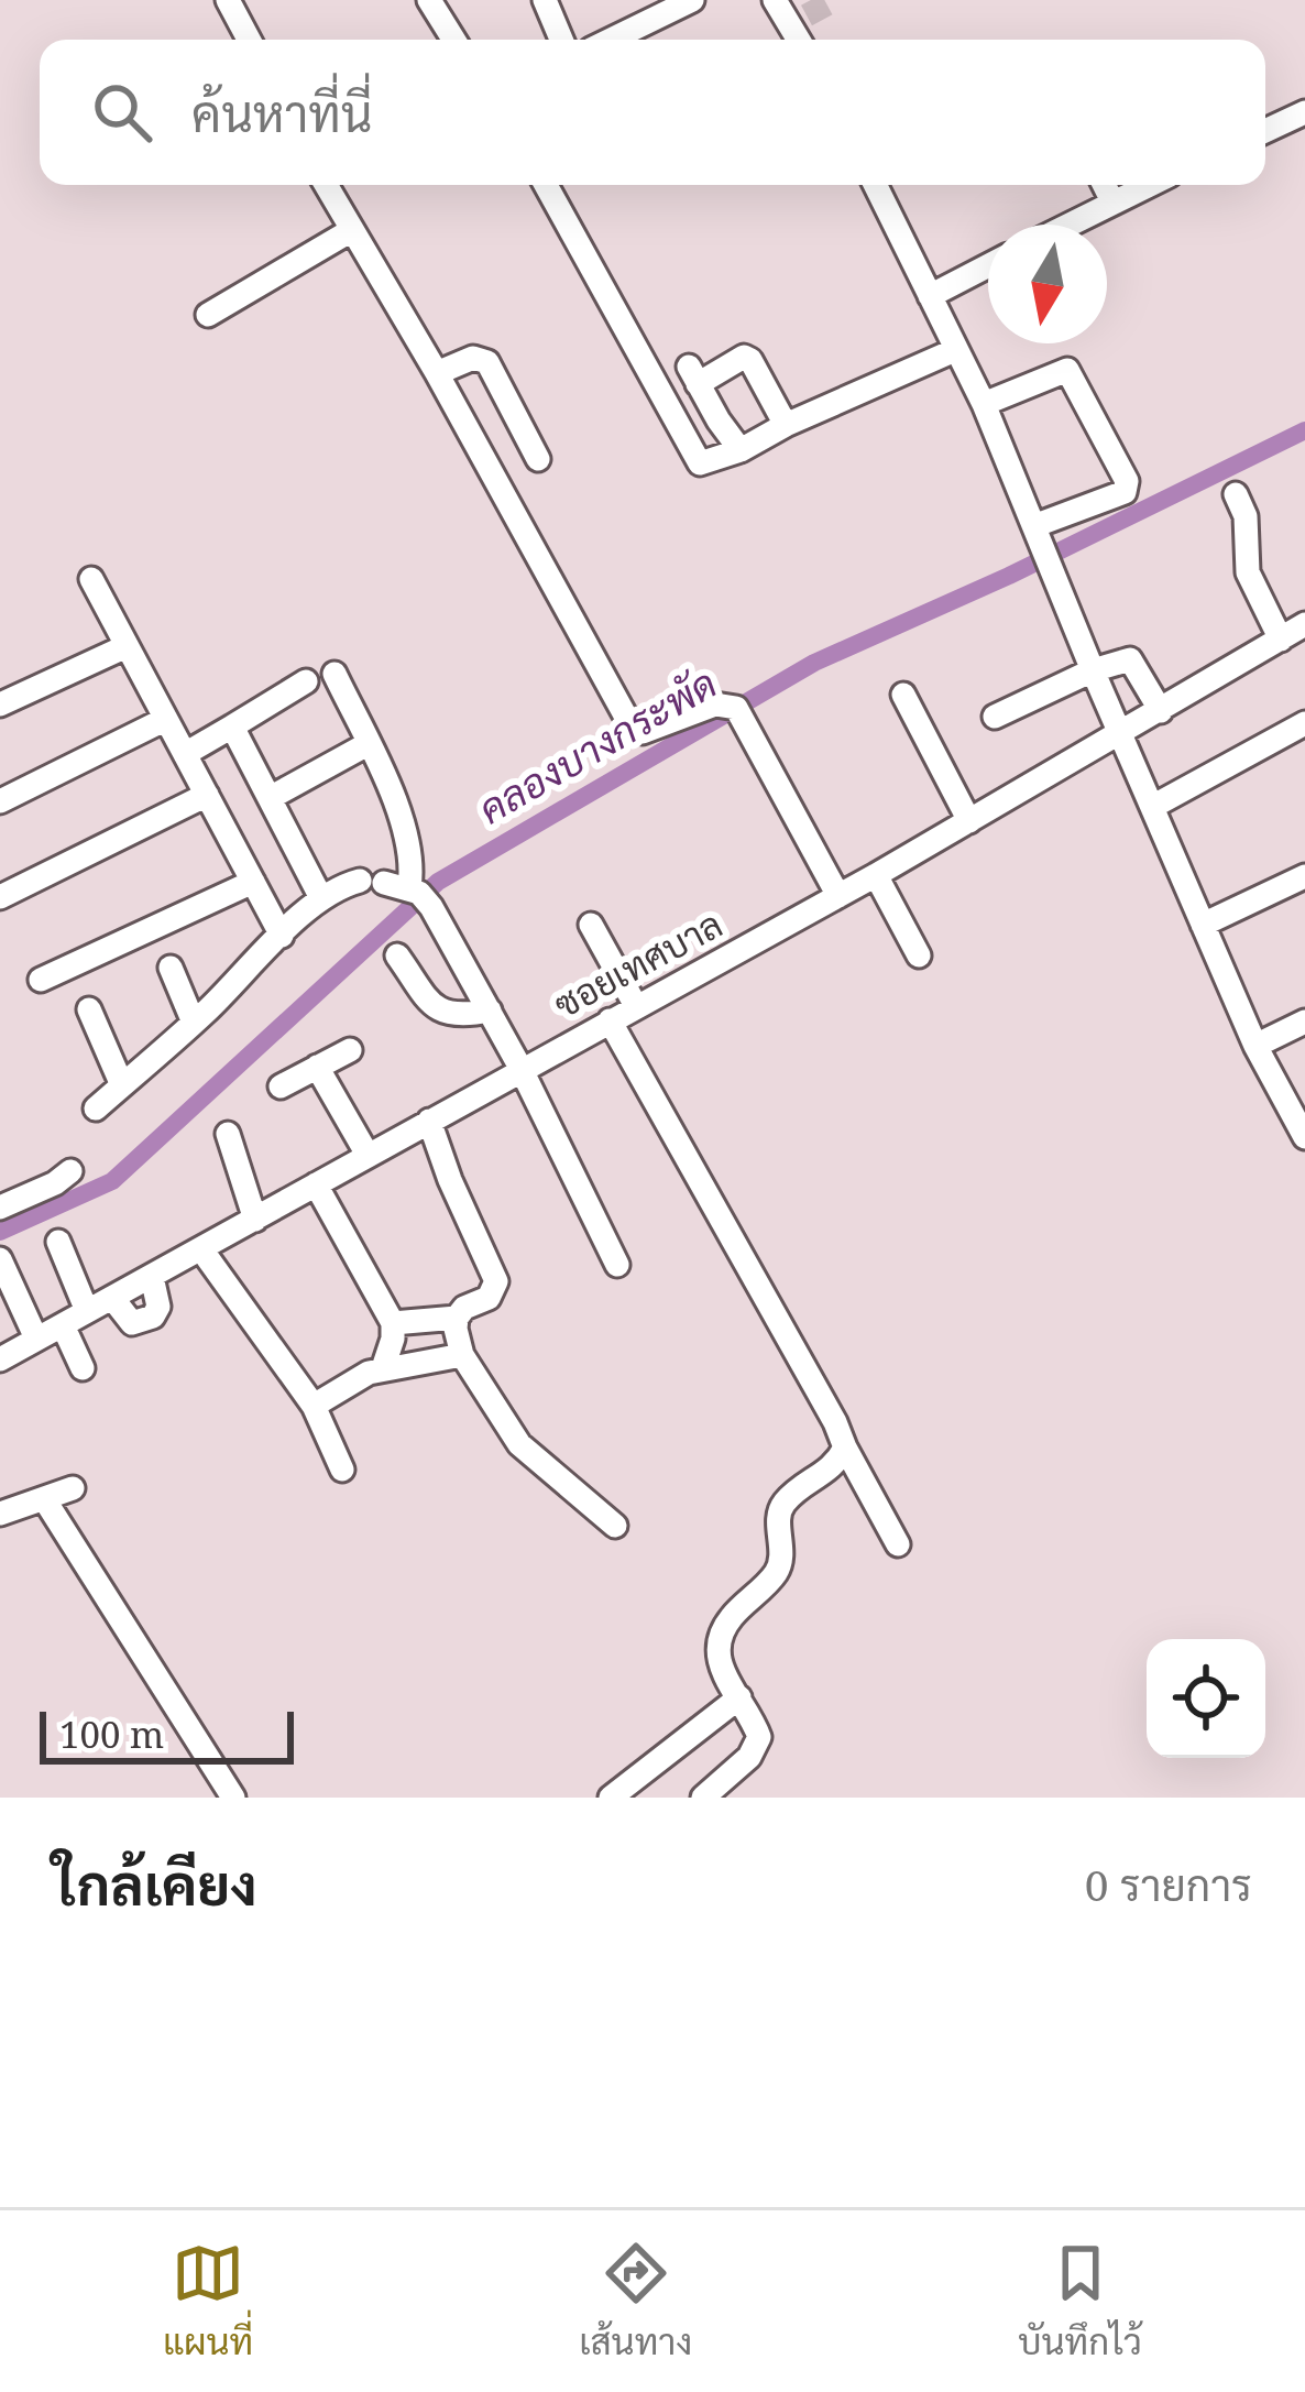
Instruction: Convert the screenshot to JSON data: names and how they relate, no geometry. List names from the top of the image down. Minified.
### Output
{"streets":{"street":["ซอยเทศบาล"]},"water":["คลองบางกระพัด"],"scale_bar":"100 m","north":"bottom","page":{"search":"ค้นหาที่นี่","scale":"100 m","heading":["ใกล้เคียง","0 รายการ"],"nav":["แผนที่","เส้นทาง","บันทึกไว้"]}}
